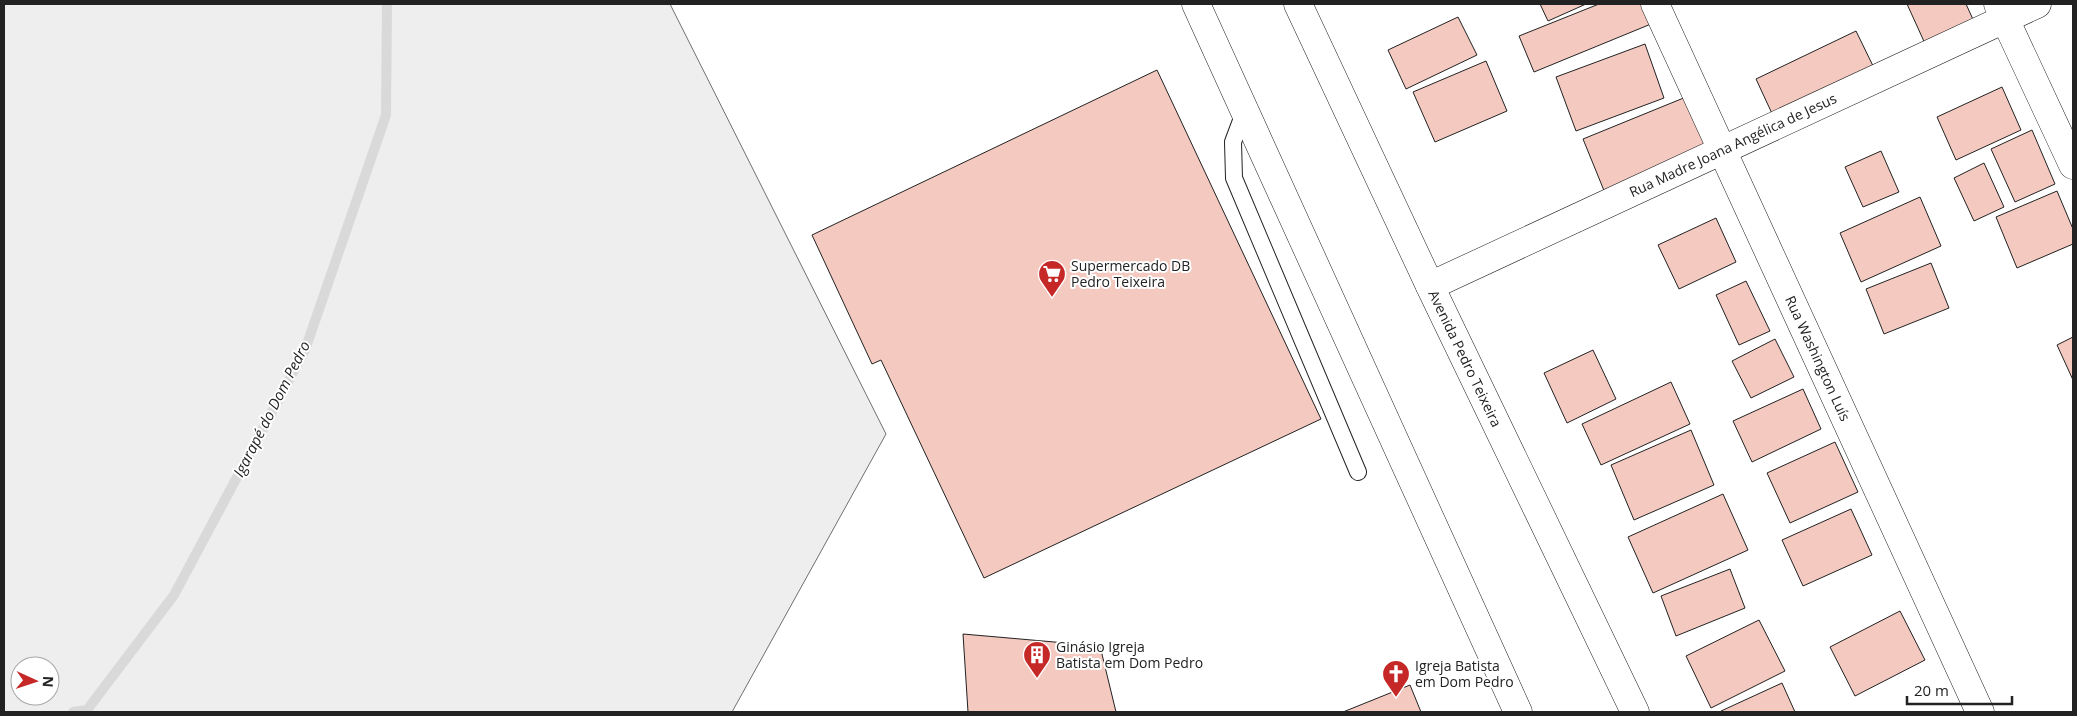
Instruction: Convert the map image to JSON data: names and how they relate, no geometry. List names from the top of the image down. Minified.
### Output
{"streets":{"street":["Rua Madre Joana Angélica de Jesus","Rua Washington Luís","Avenida Pedro Teixeira"]},"crossings":[["Rua Madre Joana Angélica de Jesus","Rua Washington Luís"],["Rua Madre Joana Angélica de Jesus","Avenida Pedro Teixeira"]],"water":["Igarapé do Dom Pedro"],"places":{"supermarket":["Supermercado DB Pedro Teixeira"],"building":["Ginásio Igreja Batista em Dom Pedro"],"church":["Igreja Batista em Dom Pedro"]},"scale_bar":"20 m","north":"right"}
